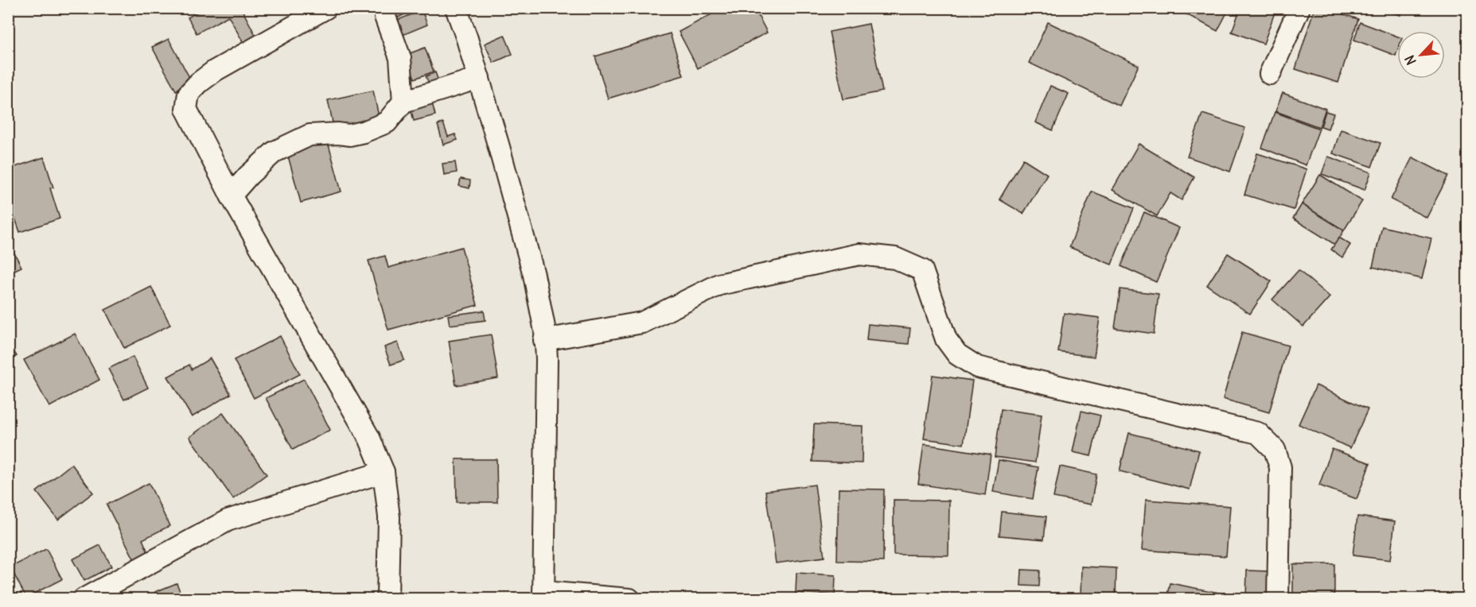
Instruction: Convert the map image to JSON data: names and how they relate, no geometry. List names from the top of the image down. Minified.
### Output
{"north":"bottom left"}
